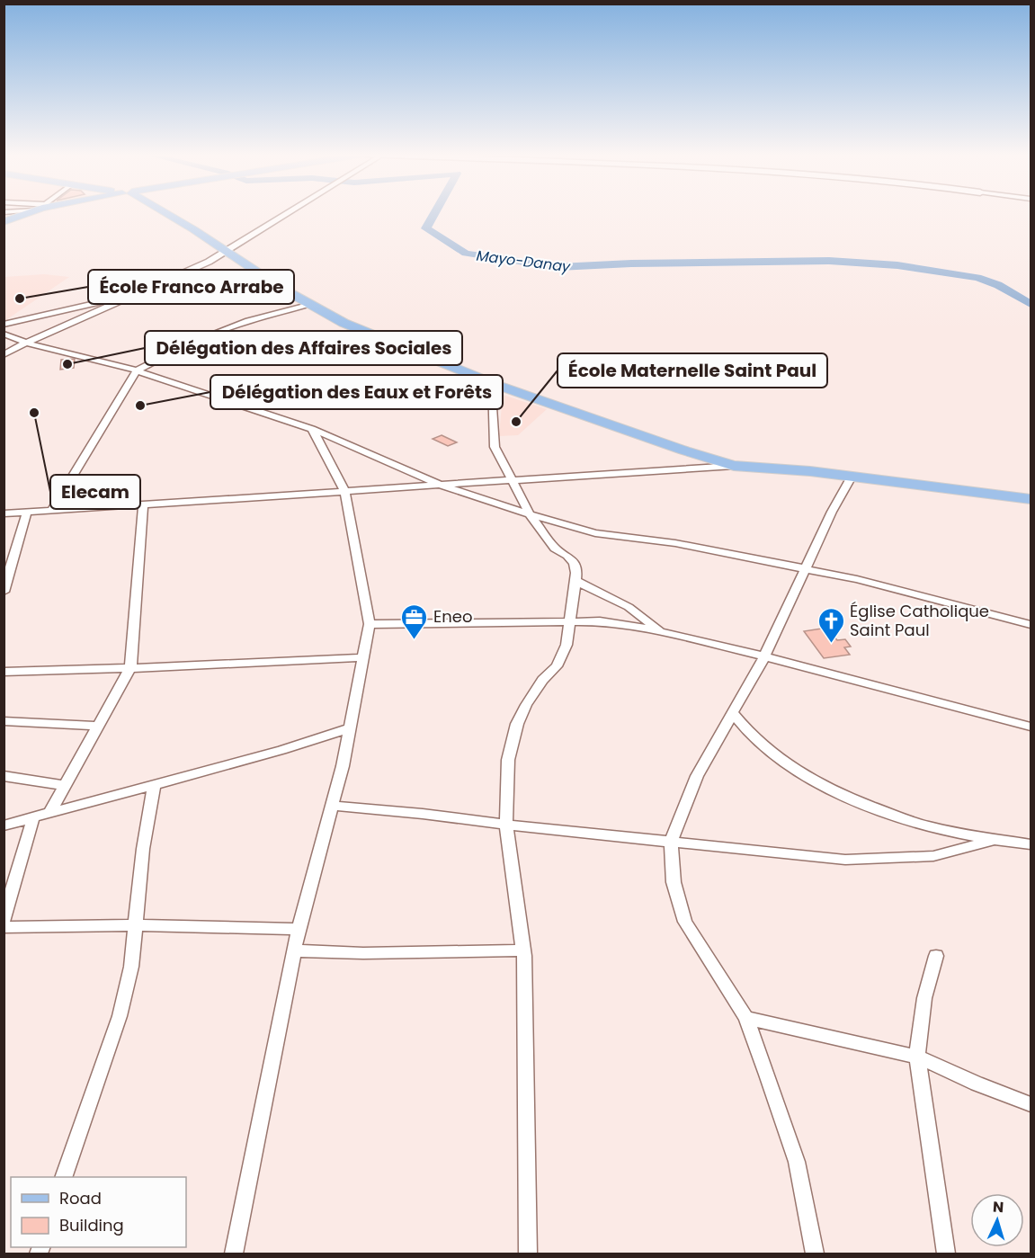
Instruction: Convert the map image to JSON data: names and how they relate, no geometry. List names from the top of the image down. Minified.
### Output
{"water":["Mayo-Danay"],"places":{"other":["École Franco Arrabe","Délégation des Affaires Sociales","Délégation des Eaux et Forêts","Elecam","École Maternelle Saint Paul"],"office":["Eneo"],"church":["Église Catholique Saint Paul"]},"legend":["Road","Building"],"north":"top"}
